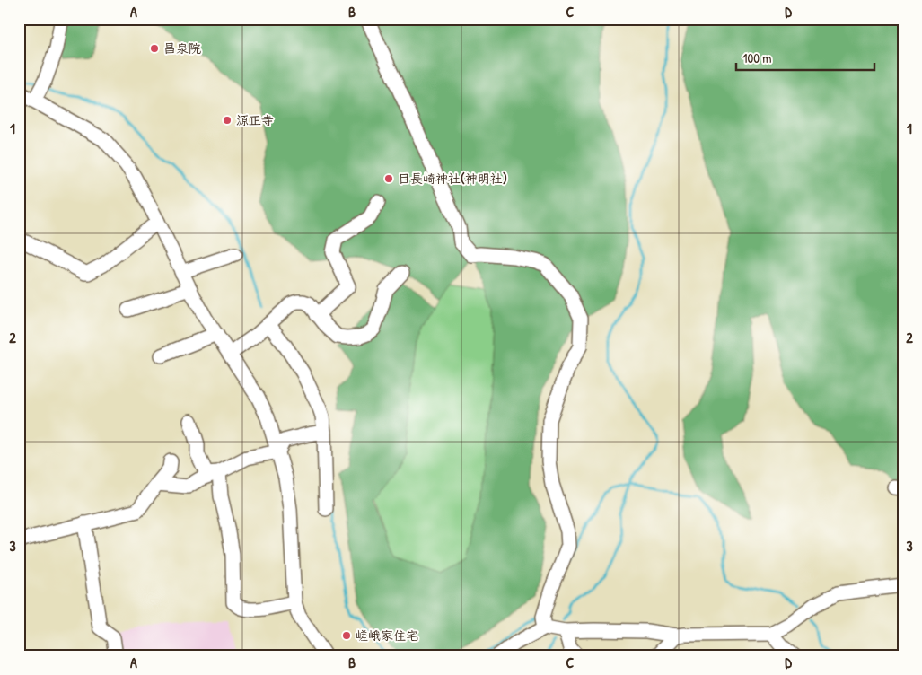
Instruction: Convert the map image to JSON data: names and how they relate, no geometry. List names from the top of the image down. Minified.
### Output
{"places":["昌泉院","源正寺","目長崎神社(神明社)","嵯峨家住宅"],"scale_bar":"100 m","grid":{"columns":["A","B","C","D"],"rows":["1","2","3"]}}
